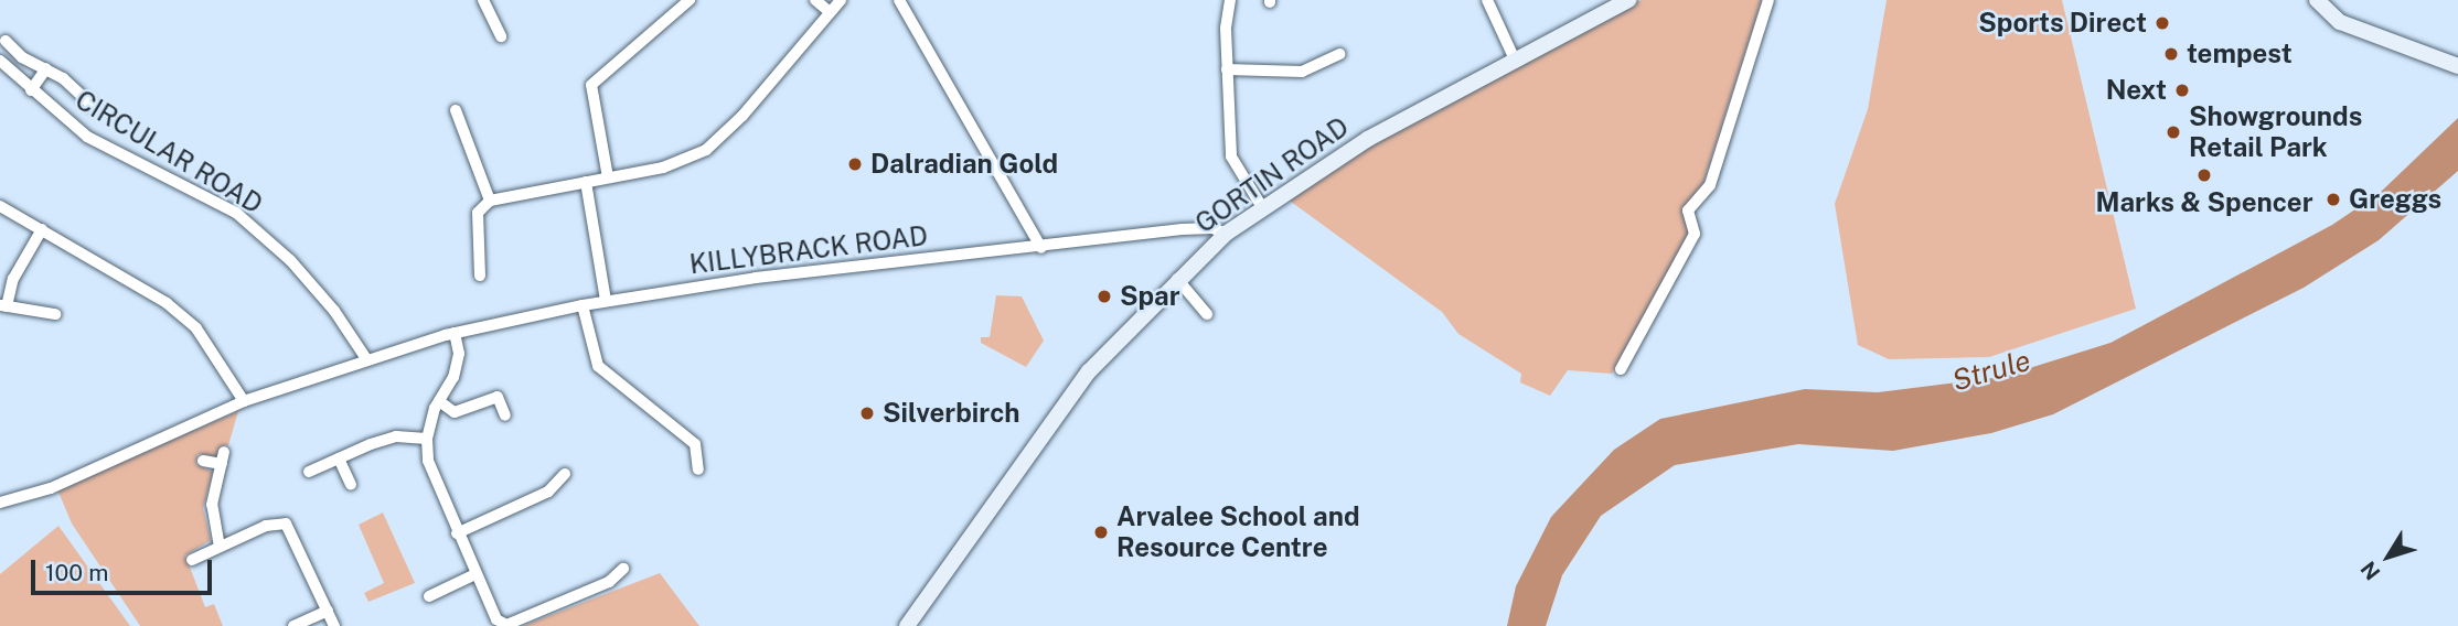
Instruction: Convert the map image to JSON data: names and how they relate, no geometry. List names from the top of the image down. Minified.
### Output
{"streets":{"main road":["GORTIN ROAD"],"street":["CIRCULAR ROAD","KILLYBRACK ROAD"]},"crossings":[["CIRCULAR ROAD","KILLYBRACK ROAD"],["GORTIN ROAD","KILLYBRACK ROAD"]],"water":["Strule"],"places":["Sports Direct","tempest","Next","Showgrounds Retail Park","Dalradian Gold","Marks & Spencer","Greggs","Spar","Silverbirch","Arvalee School and Resource Centre"],"scale_bar":"100 m","north":"bottom left"}
